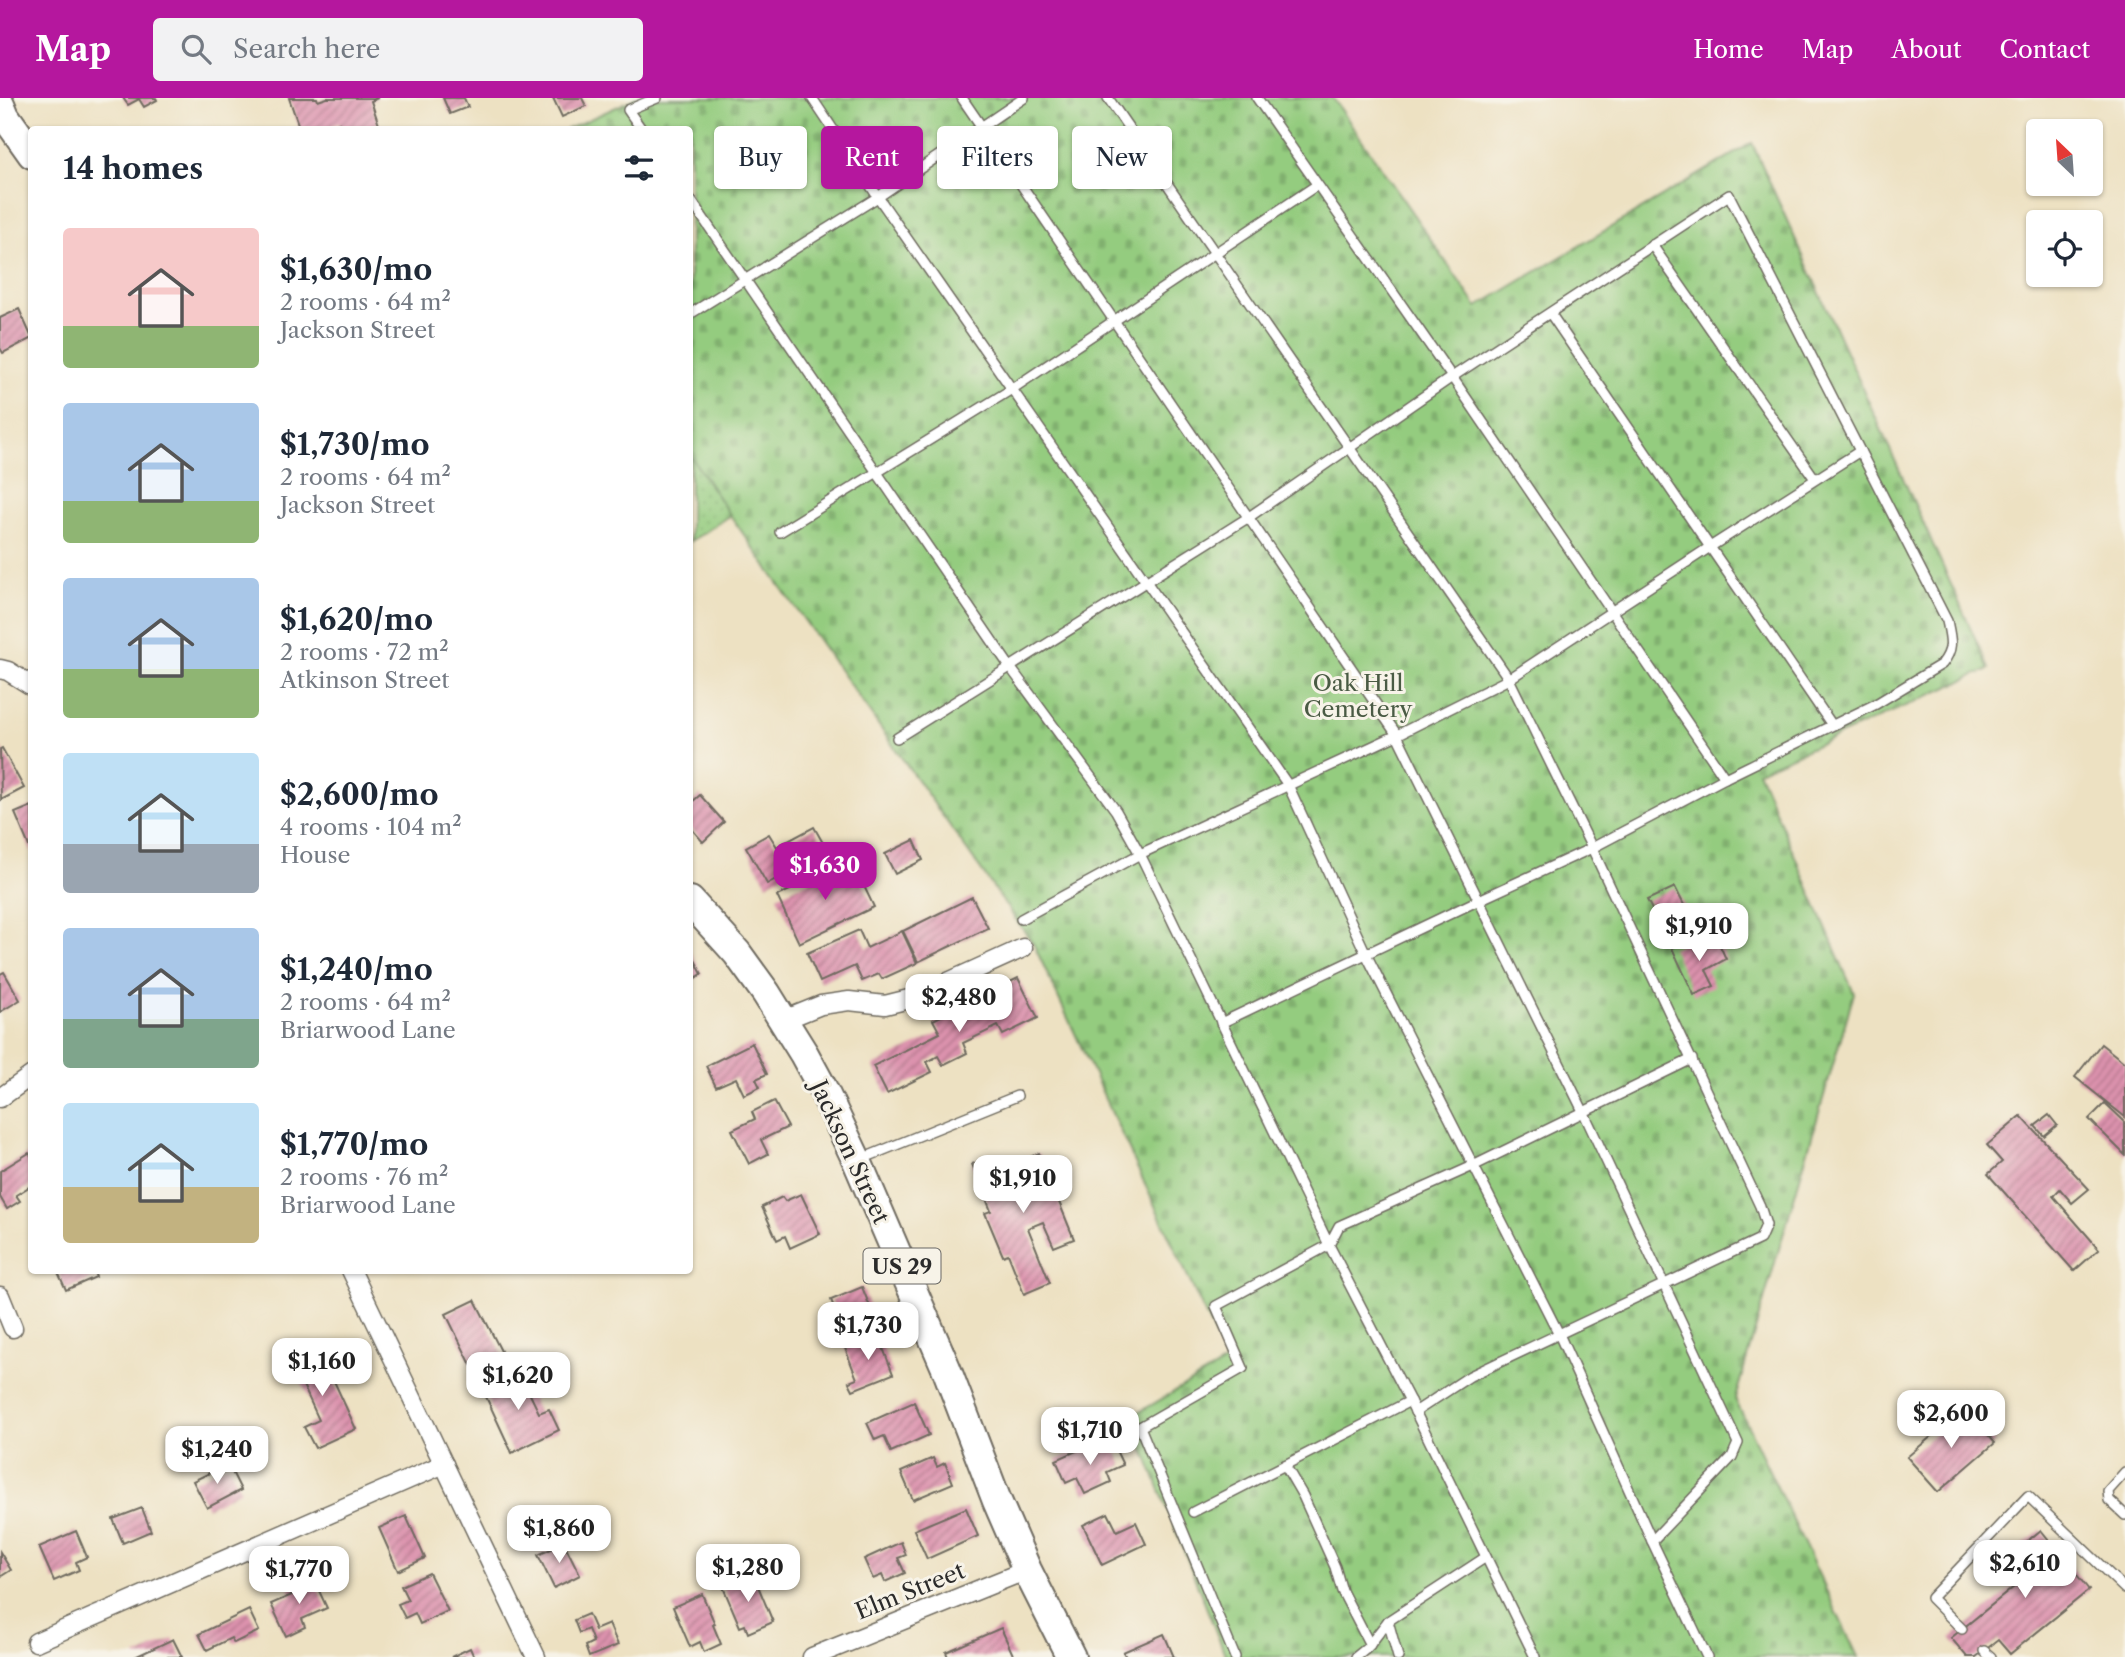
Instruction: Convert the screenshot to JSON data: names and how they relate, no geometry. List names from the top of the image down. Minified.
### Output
{"streets":{"main road":["Jackson Street","US 29"],"street":["Elm Street"]},"crossings":[["Jackson Street","Elm Street"]],"parks":["Oak Hill Cemetery"],"north":"top left","page":{"header":"Map","search":"Search here","nav":["Home","Map","About","Contact"],"chip":["Buy","Rent","Filters","New"],"heading":"14 homes","list":[{"name":"$1,630/mo","note":"2 rooms · 64 m² · Jackson Street"},{"name":"$1,730/mo","note":"2 rooms · 64 m² · Jackson Street"},{"name":"$1,620/mo","note":"2 rooms · 72 m² · Atkinson Street"},{"name":"$2,600/mo","note":"4 rooms · 104 m² · House"},{"name":"$1,240/mo","note":"2 rooms · 64 m² · Briarwood Lane"},{"name":"$1,770/mo","note":"2 rooms · 76 m² · Briarwood Lane"}],"price":["$1,630","$1,910","$2,480","$1,910","$1,730","$1,160","$1,620","$2,600","$1,710","$1,240","$1,860","$2,610","$1,280","$1,770"]}}
